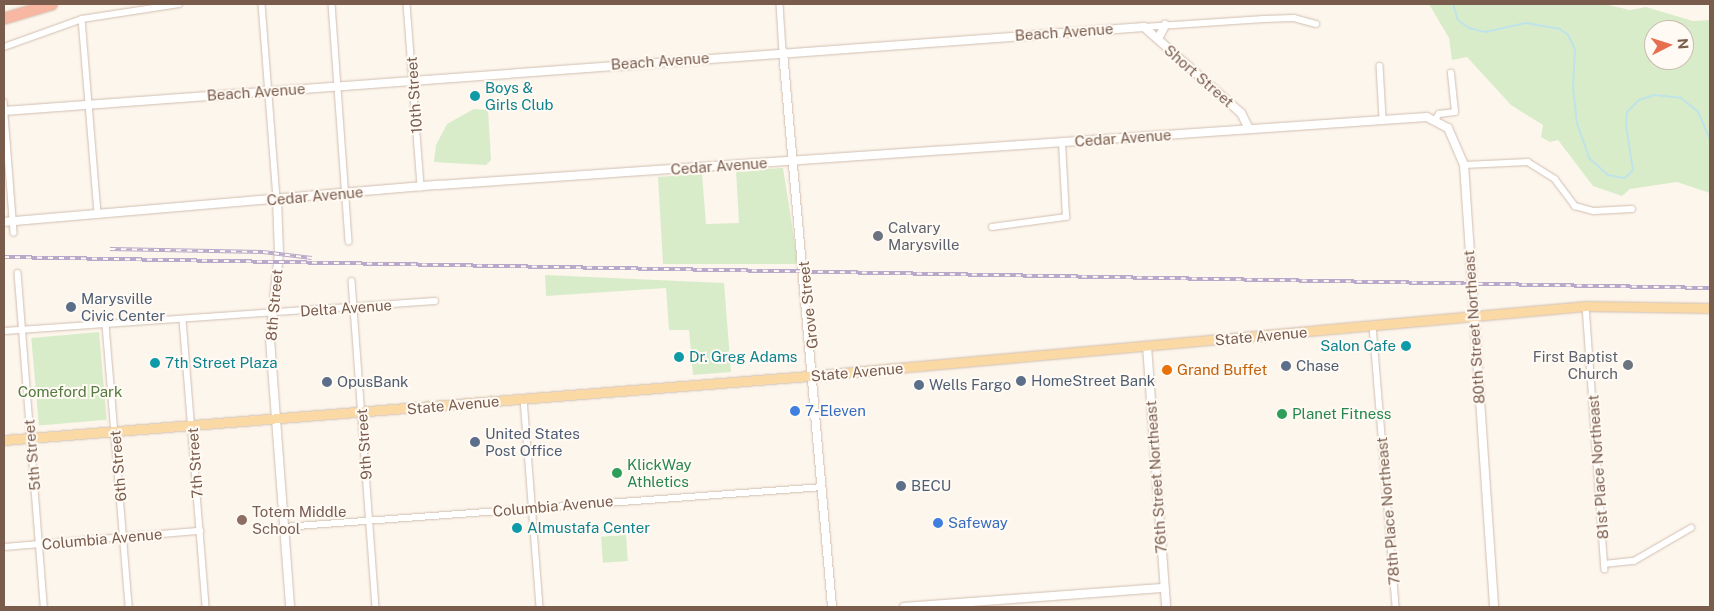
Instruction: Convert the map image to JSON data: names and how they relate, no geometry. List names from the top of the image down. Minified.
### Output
{"streets":{"main road":["State Avenue"],"street":["Beach Avenue","Short Street","10th Street","Cedar Avenue","8th Street","Grove Street","Delta Avenue","80th Street Northeast","9th Street","5th Street","7th Street","6th Street","81st Place Northeast","76th Street Northeast","Columbia Avenue","78th Place Northeast"]},"crossings":[["Beach Avenue","Short Street"],["Beach Avenue","10th Street"],["Beach Avenue","8th Street"],["Beach Avenue","Grove Street"],["Short Street","Cedar Avenue"],["10th Street","Cedar Avenue"],["Cedar Avenue","8th Street"],["Cedar Avenue","Grove Street"],["Cedar Avenue","80th Street Northeast"],["8th Street","Delta Avenue"],["8th Street","State Avenue"],["8th Street","Columbia Avenue"],["Grove Street","State Avenue"],["Grove Street","Columbia Avenue"],["Delta Avenue","9th Street"],["Delta Avenue","5th Street"],["Delta Avenue","7th Street"],["Delta Avenue","6th Street"],["80th Street Northeast","State Avenue"],["State Avenue","9th Street"],["State Avenue","5th Street"],["State Avenue","7th Street"],["State Avenue","6th Street"],["State Avenue","81st Place Northeast"],["State Avenue","76th Street Northeast"],["State Avenue","78th Place Northeast"],["9th Street","Columbia Avenue"],["5th Street","Columbia Avenue"],["7th Street","Columbia Avenue"],["6th Street","Columbia Avenue"]],"parks":["Comeford Park"],"places":["Boys & Girls Club","Calvary Marysville","Marysville Civic Center","Salon Cafe","Dr. Greg Adams","7th Street Plaza","First Baptist Church","Chase","Grand Buffet","HomeStreet Bank","OpusBank","Wells Fargo","7-Eleven","Planet Fitness","United States Post Office","KlickWay Athletics","BECU","Totem Middle School","Safeway","Almustafa Center"],"north":"right"}
